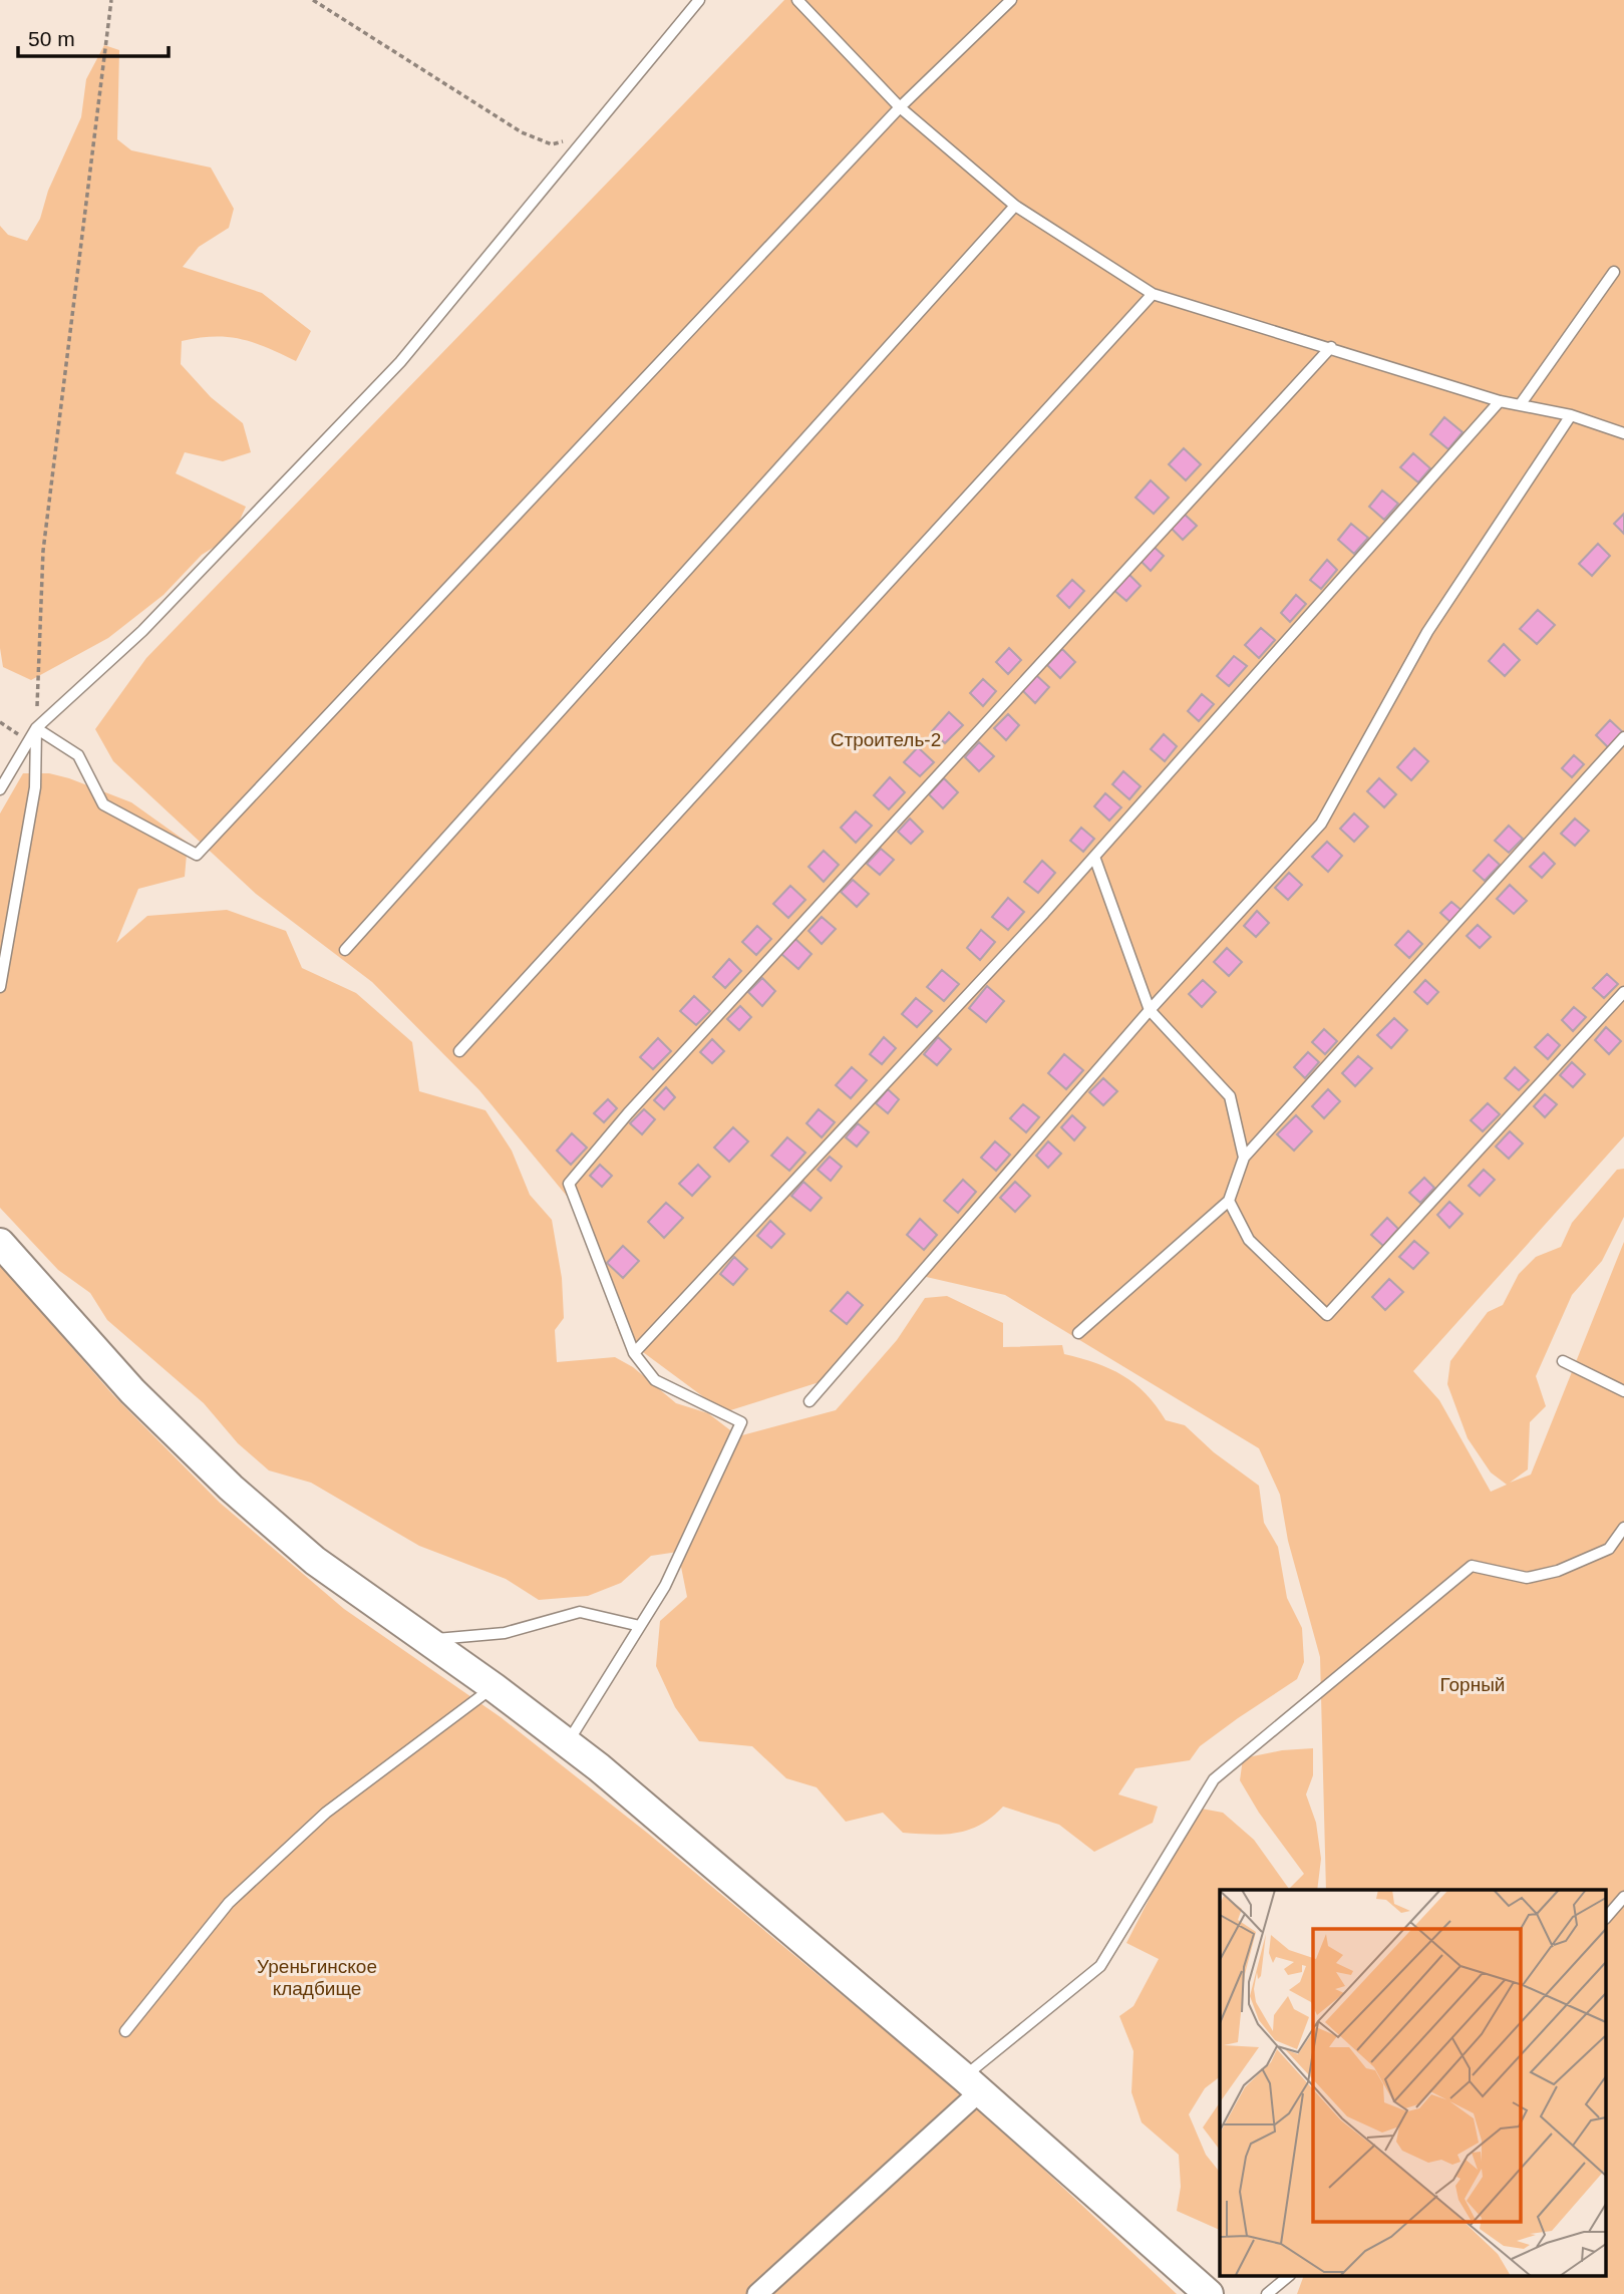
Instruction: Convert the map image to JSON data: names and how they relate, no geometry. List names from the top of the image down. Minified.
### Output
{"parks":["Строитель-2","Горный","Уреньгинское кладбище"],"scale_bar":"50 m"}
